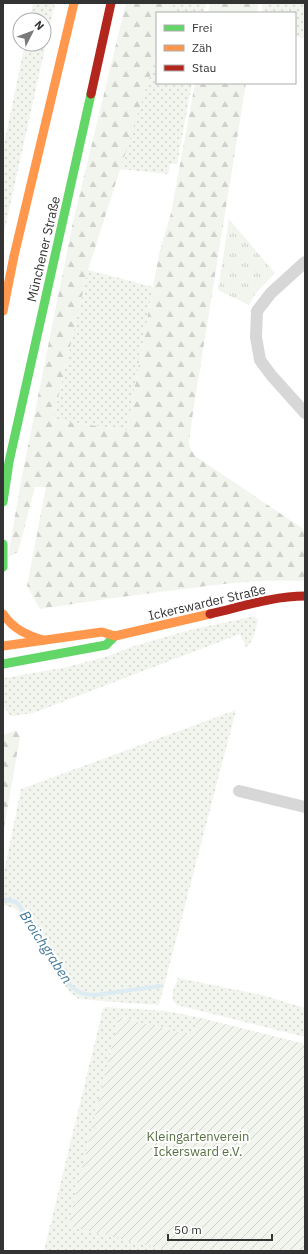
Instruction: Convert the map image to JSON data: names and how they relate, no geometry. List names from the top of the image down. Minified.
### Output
{"streets":{"main road":["Münchener Straße","Ickerswarder Straße"]},"water":["Broichgraben"],"parks":["Kleingartenverein Ickersward e.V."],"legend":["Frei","Zäh","Stau"],"scale_bar":"50 m","north":"top right"}
